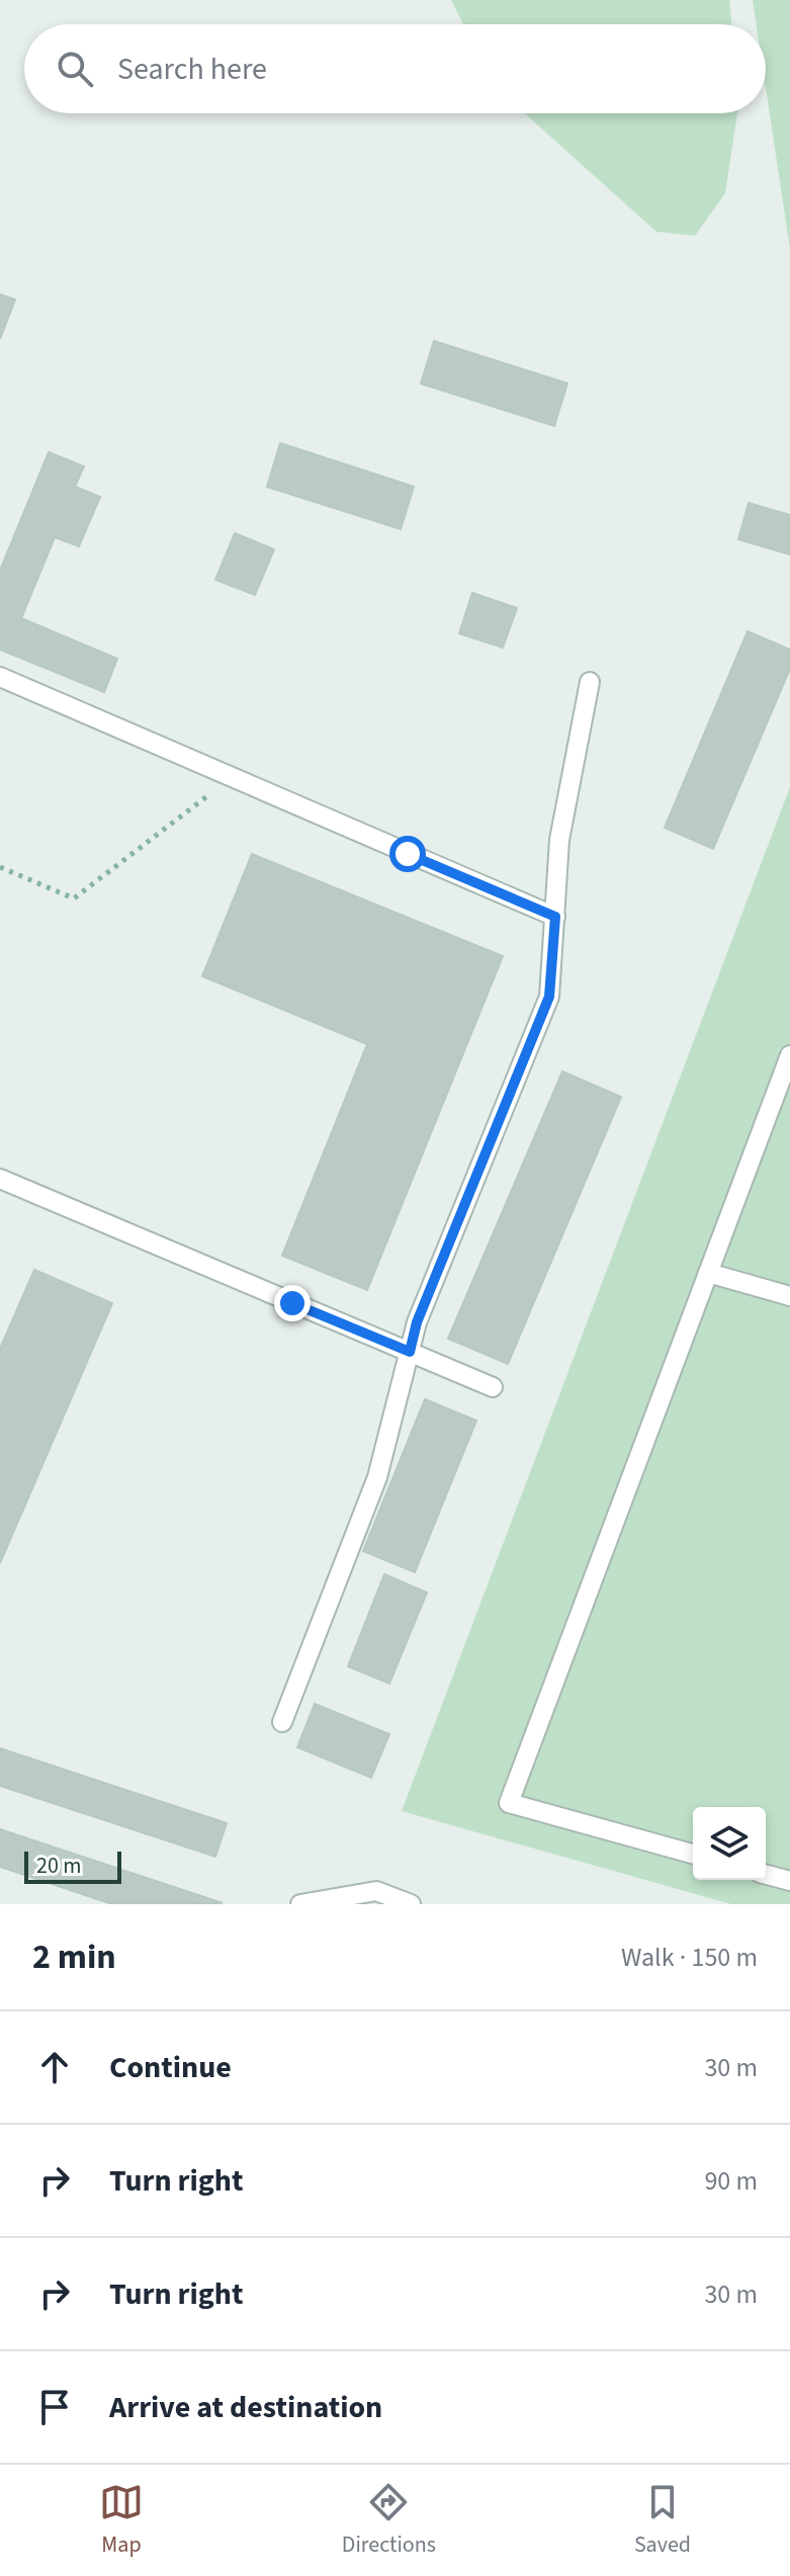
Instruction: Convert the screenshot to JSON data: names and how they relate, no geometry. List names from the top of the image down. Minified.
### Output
{"scale_bar":"20 m","page":{"search":"Search here","scale":"20 m","heading":["2 min","Walk · 150 m"],"list":[["Continue","30 m"],["Turn right","90 m"],["Turn right","30 m"],"Arrive at destination"],"nav":["Map","Directions","Saved"]}}
